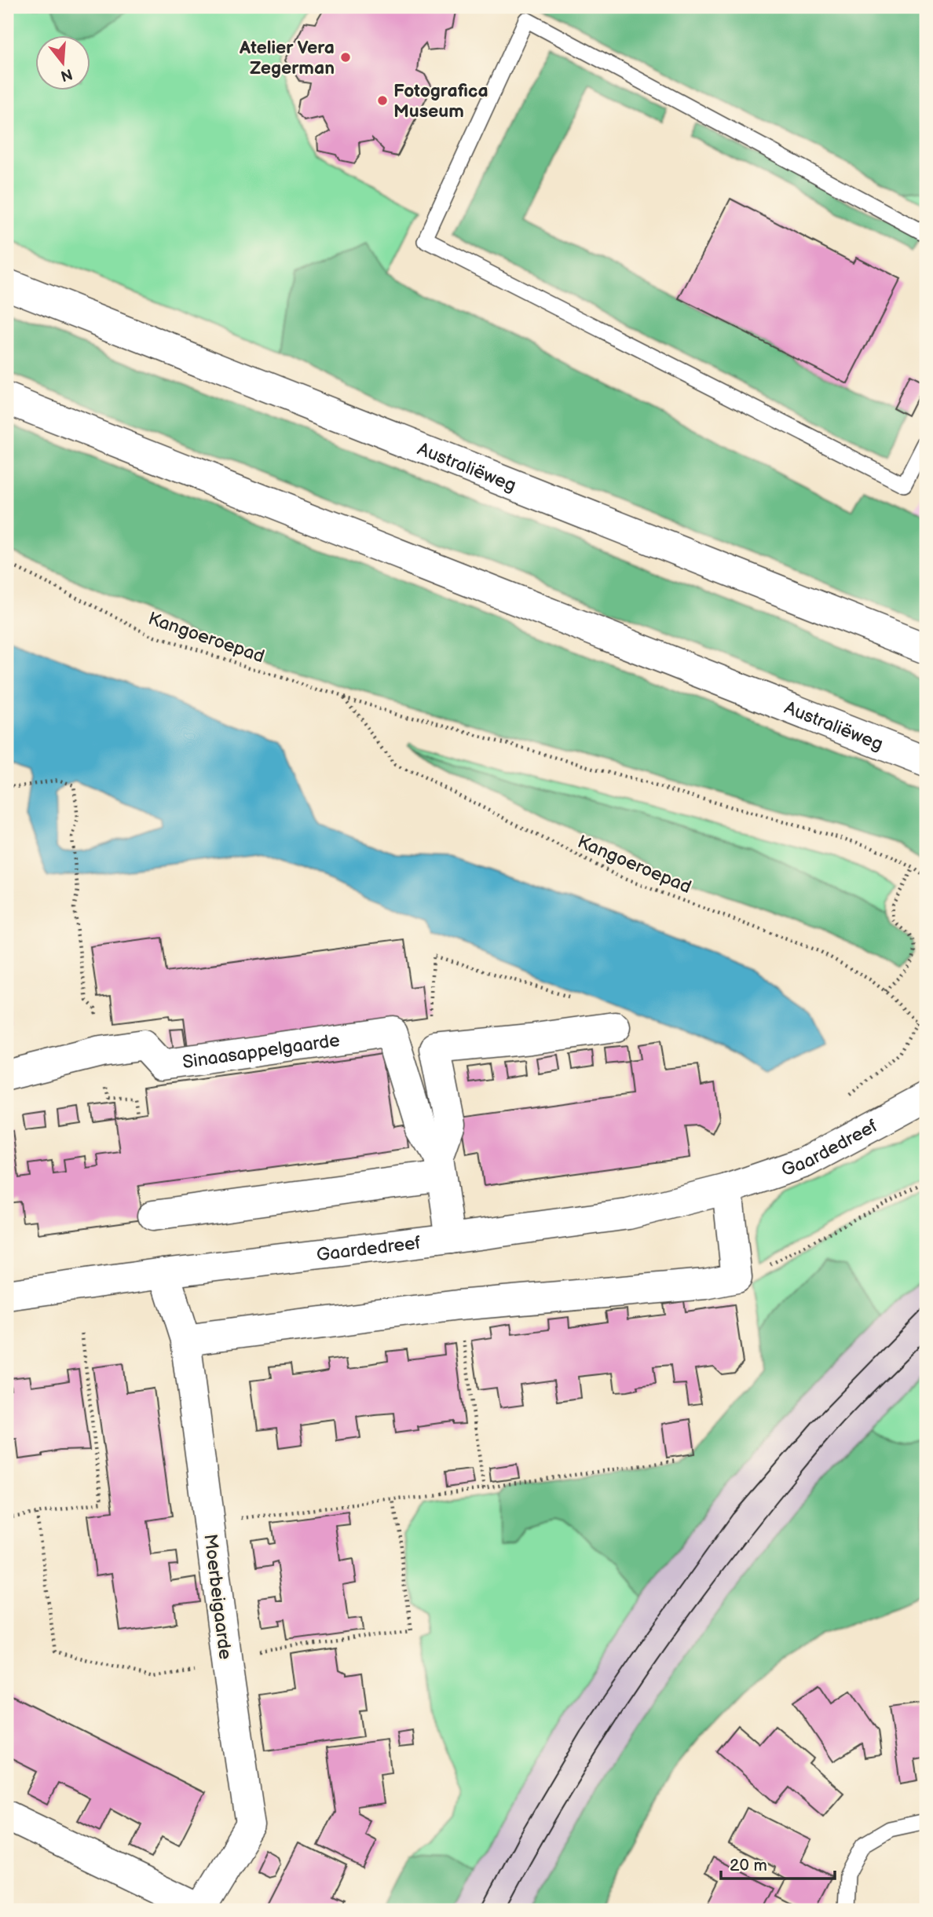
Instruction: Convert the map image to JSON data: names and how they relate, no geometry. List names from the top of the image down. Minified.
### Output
{"streets":{"street":["Australiëweg","Sinaasappelgaarde","Gaardedreef","Moerbeigaarde"],"path":["Kangoeroepad"]},"crossings":[["Sinaasappelgaarde","Gaardedreef"],["Gaardedreef","Moerbeigaarde"]],"places":["Atelier Vera Zegerman","Fotografica Museum"],"scale_bar":"20 m","north":"bottom"}
